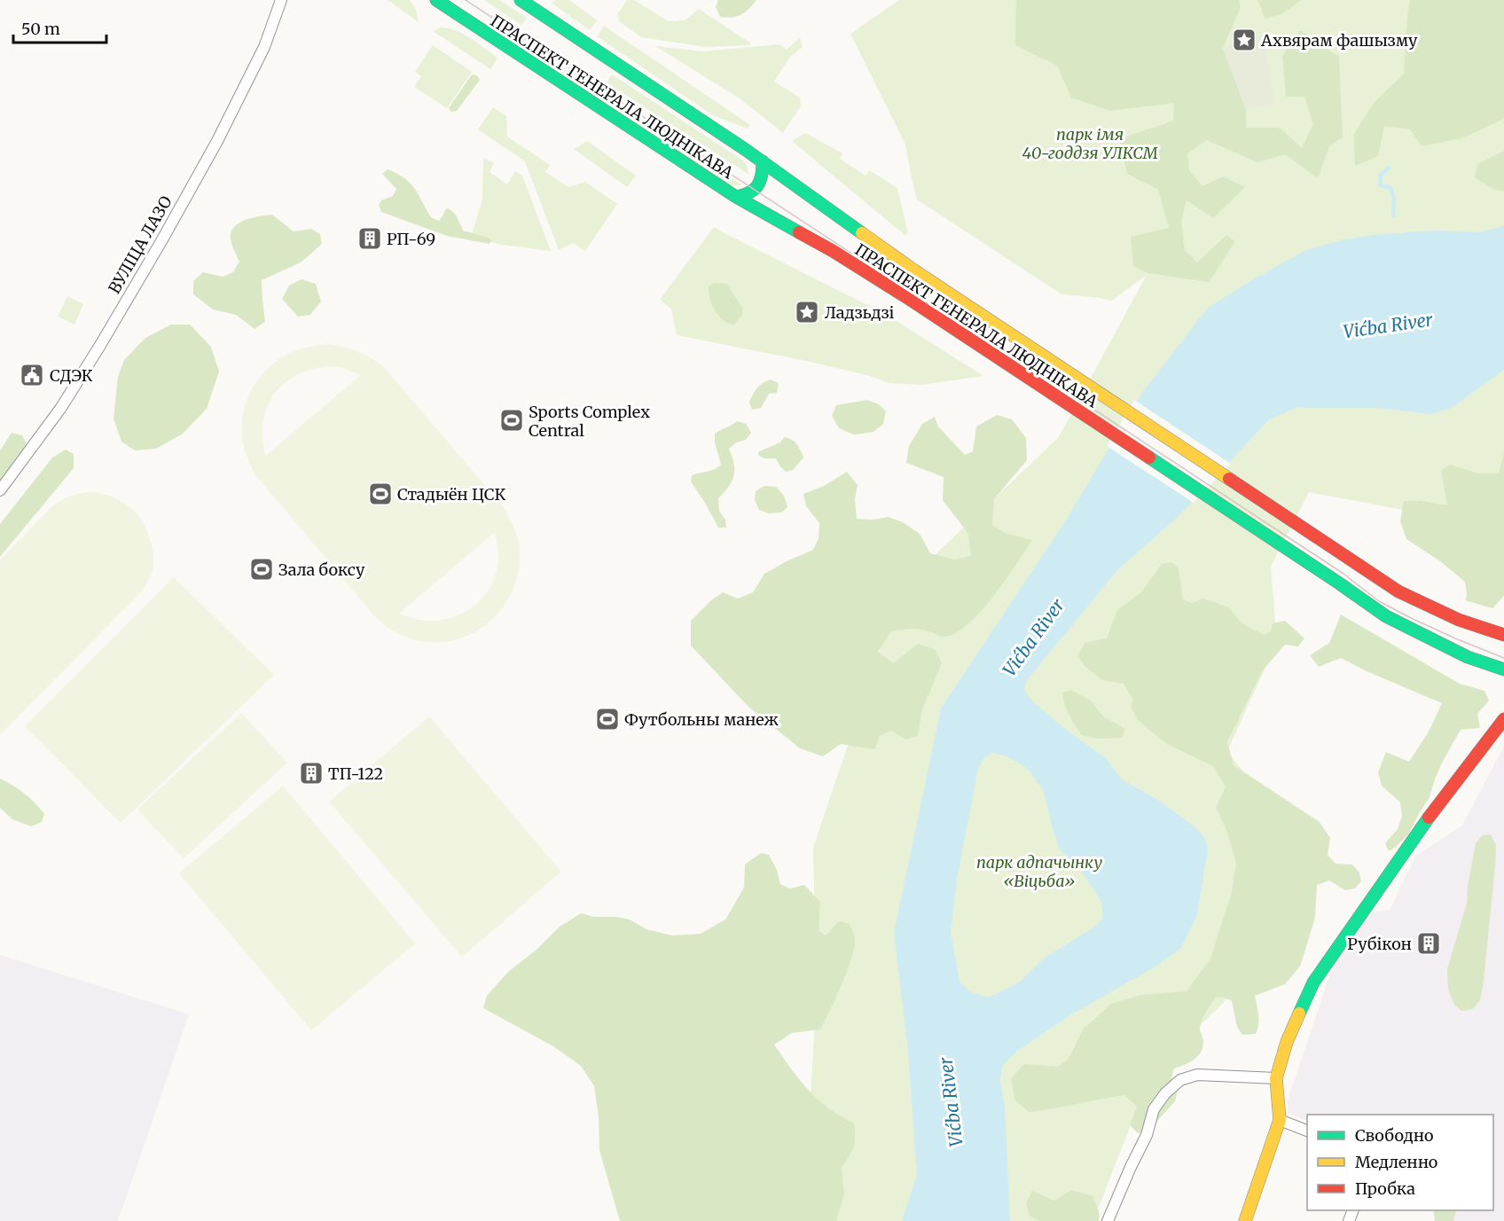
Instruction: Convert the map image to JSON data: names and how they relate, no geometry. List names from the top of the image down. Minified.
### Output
{"streets":{"main road":["ПРАСПЕКТ ГЕНЕРАЛА ЛЮДНІКАВА"],"street":["ВУЛІЦА ЛАЗО"]},"water":["Vićba River"],"parks":["парк імя 40-годдзя УЛКСМ","парк адпачынку «Віцьба»"],"places":{"place":["Ахвярам фашызму","Ладзьдзі"],"building":["РП-69","ТП-122","Рубікон"],"public building":["СДЭК"],"sports":["Sports Complex Central","Стадыён ЦСК","Зала боксу","Футбольны манеж"]},"legend":["Свободно","Медленно","Пробка"],"scale_bar":"50 m"}
